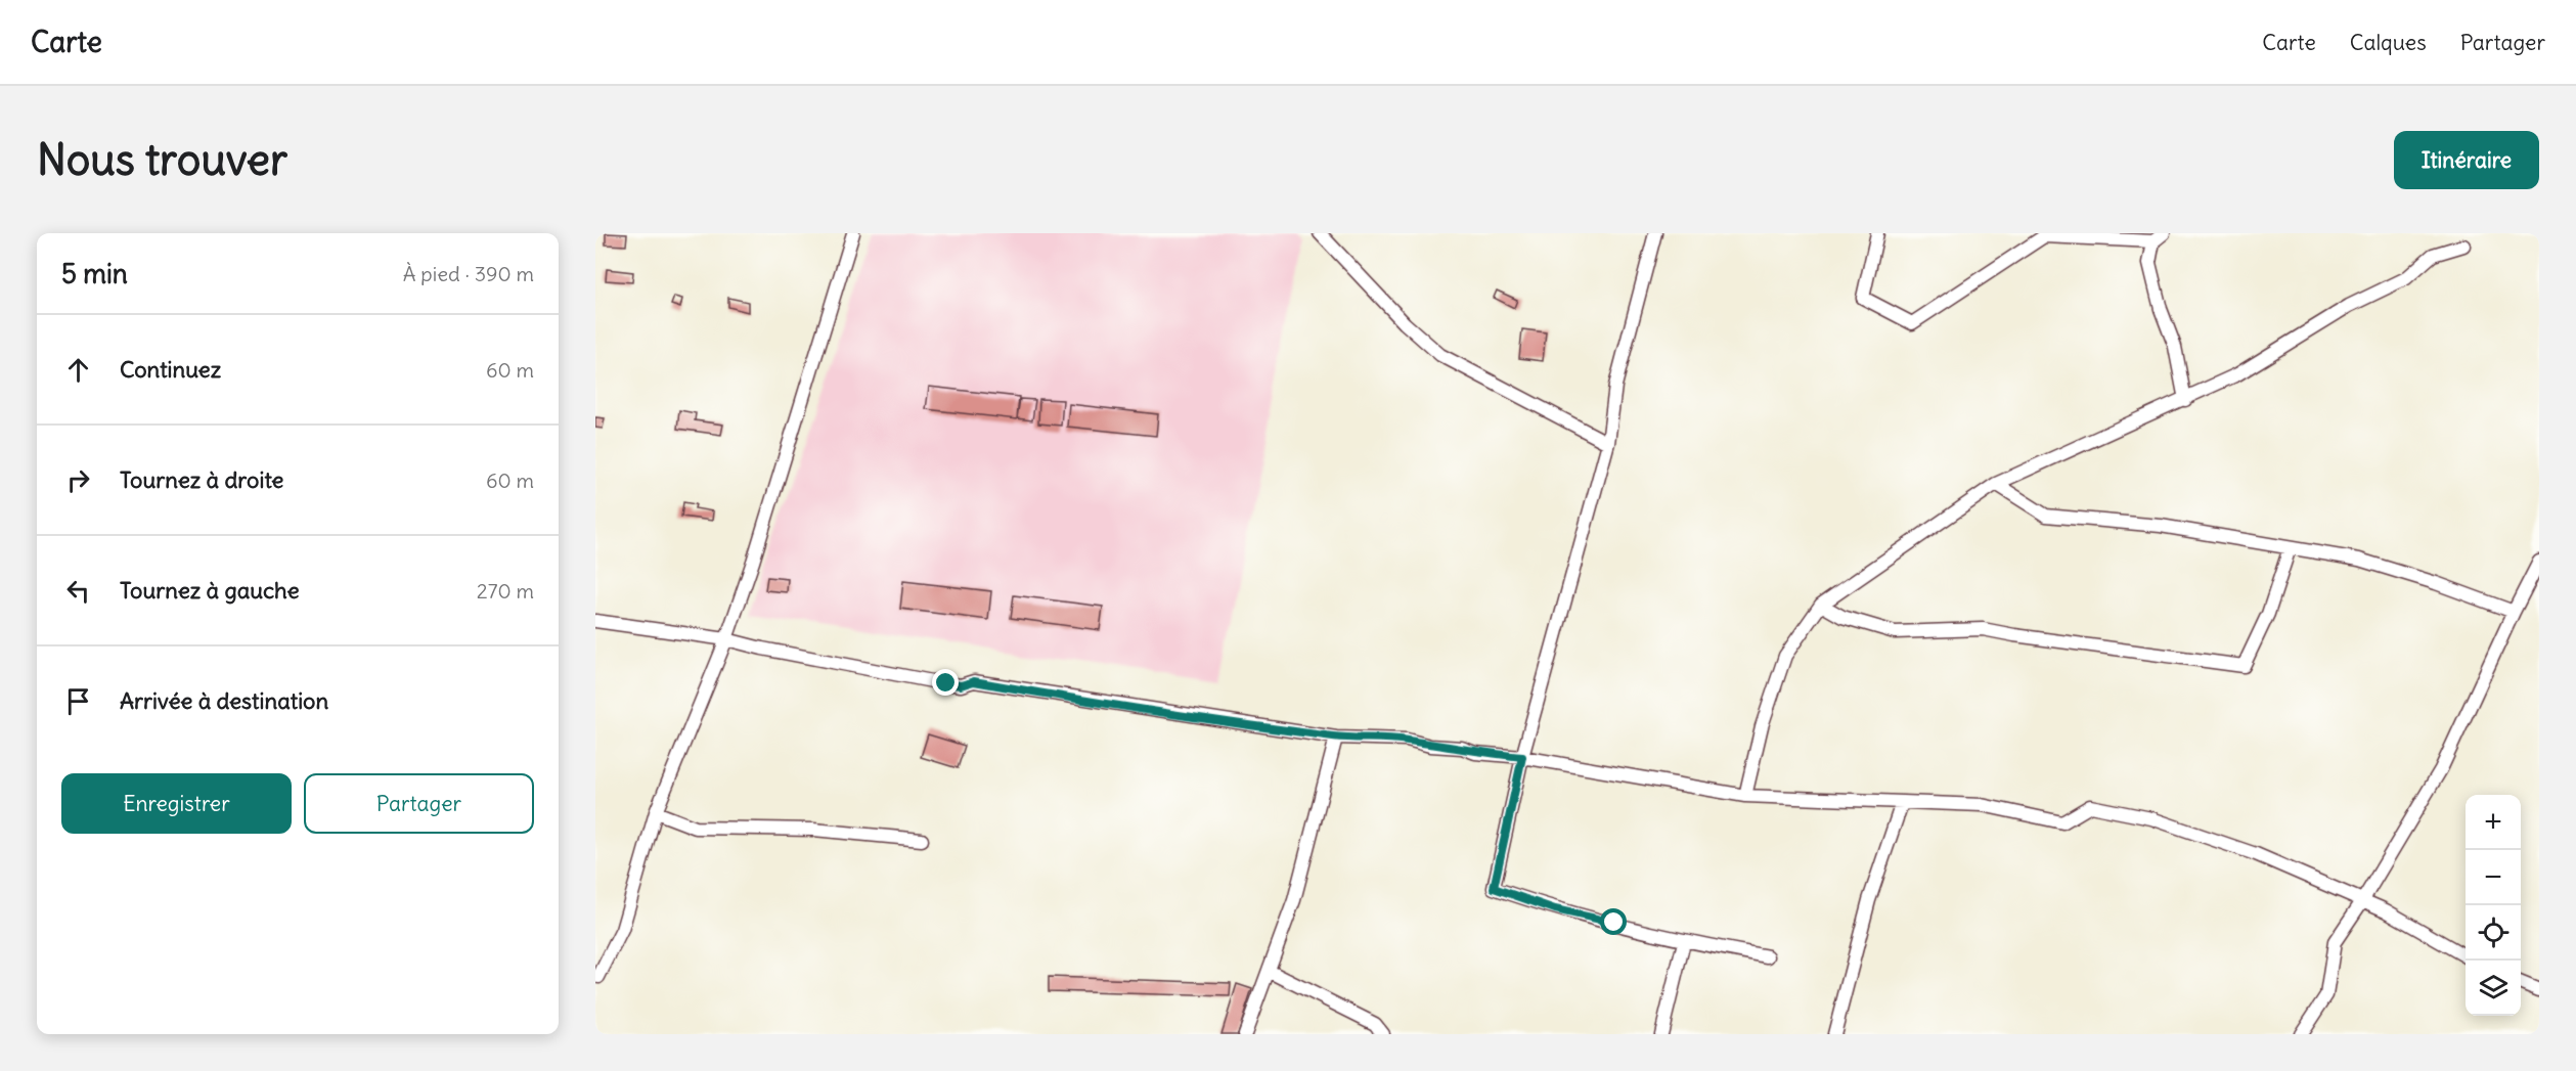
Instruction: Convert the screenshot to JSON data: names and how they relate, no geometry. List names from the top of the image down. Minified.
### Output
{"page":{"header":"Carte","nav":["Carte","Calques","Partager"],"buttons":["Itinéraire",["Enregistrer","Partager"]],"title":"Nous trouver","heading":["5 min","À pied · 390 m"],"list":[["Continuez","60 m"],["Tournez à droite","60 m"],["Tournez à gauche","270 m"],"Arrivée à destination"],"map_buttons":["+","−"]}}
